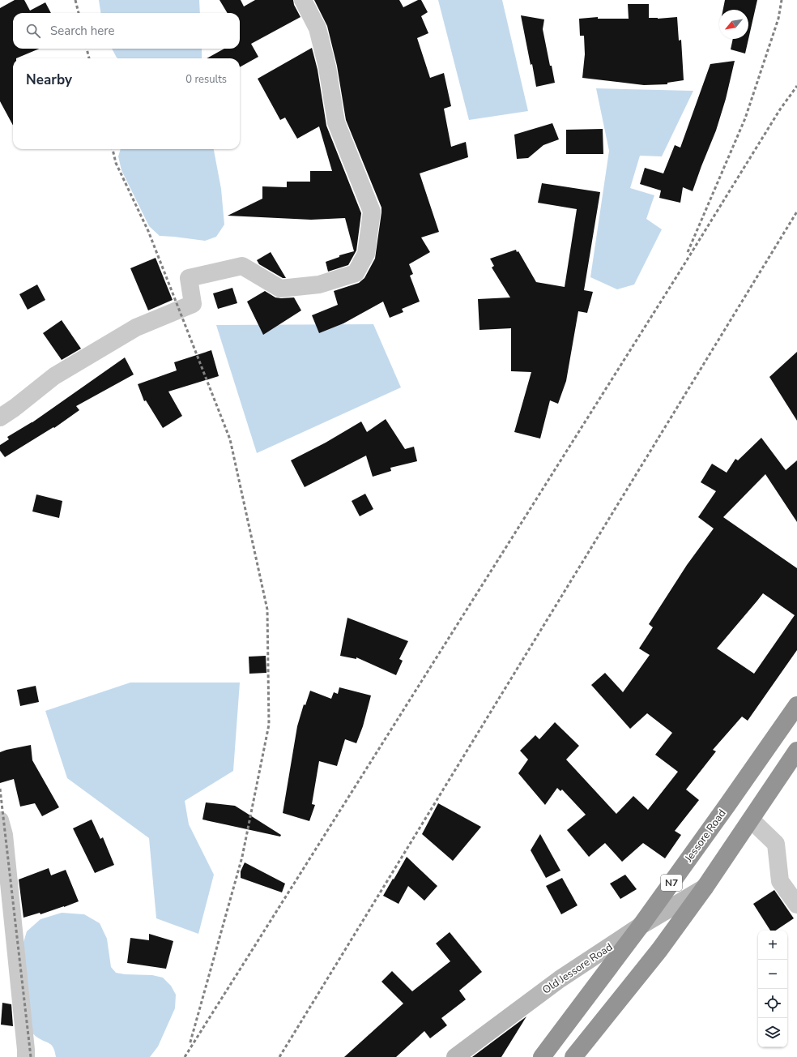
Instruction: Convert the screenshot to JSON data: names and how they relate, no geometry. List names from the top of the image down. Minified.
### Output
{"streets":{"highway":["Jessore Road","N7"],"main road":["Old Jessore Road"]},"crossings":[["Jessore Road","Old Jessore Road"]],"north":"bottom left","page":{"search":"Search here","heading":["Nearby","0 results"],"map_buttons":["+","−"]}}
